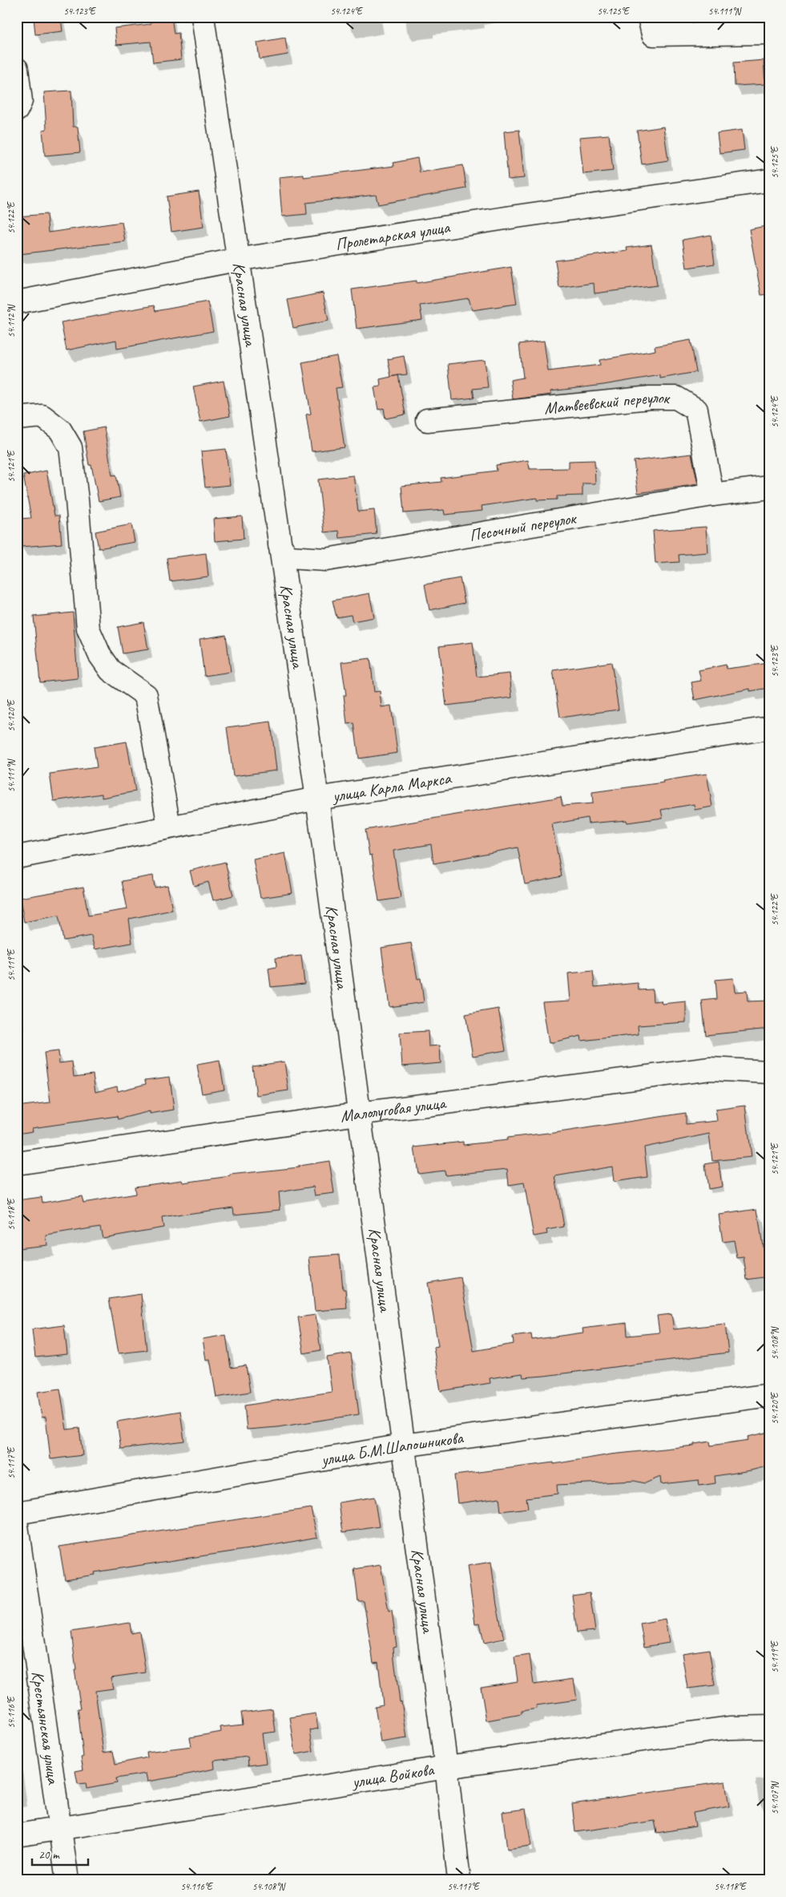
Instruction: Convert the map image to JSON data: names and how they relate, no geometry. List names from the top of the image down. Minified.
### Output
{"streets":{"street":["Пролетарская улица","Красная улица","Матвеевский переулок","Песочный переулок","улица Карла Маркса","Малолуговая улица","улица Б.М.Шапошникова","Крестьянская улица","улица Войкова"]},"crossings":[["Пролетарская улица","Красная улица"],["Красная улица","Песочный переулок"],["Красная улица","улица Карла Маркса"],["Красная улица","Малолуговая улица"],["Красная улица","улица Б.М.Шапошникова"],["Красная улица","улица Войкова"],["Матвеевский переулок","Песочный переулок"],["Крестьянская улица","улица Войкова"]],"scale_bar":"20 m","coordinates":["54.123°E","54.124°E","54.125°E","54.111°N","54.122°E","54.112°N","54.121°E","54.120°E","54.119°E","54.118°E","54.108°N","54.117°E","54.116°E","54.107°N"]}
